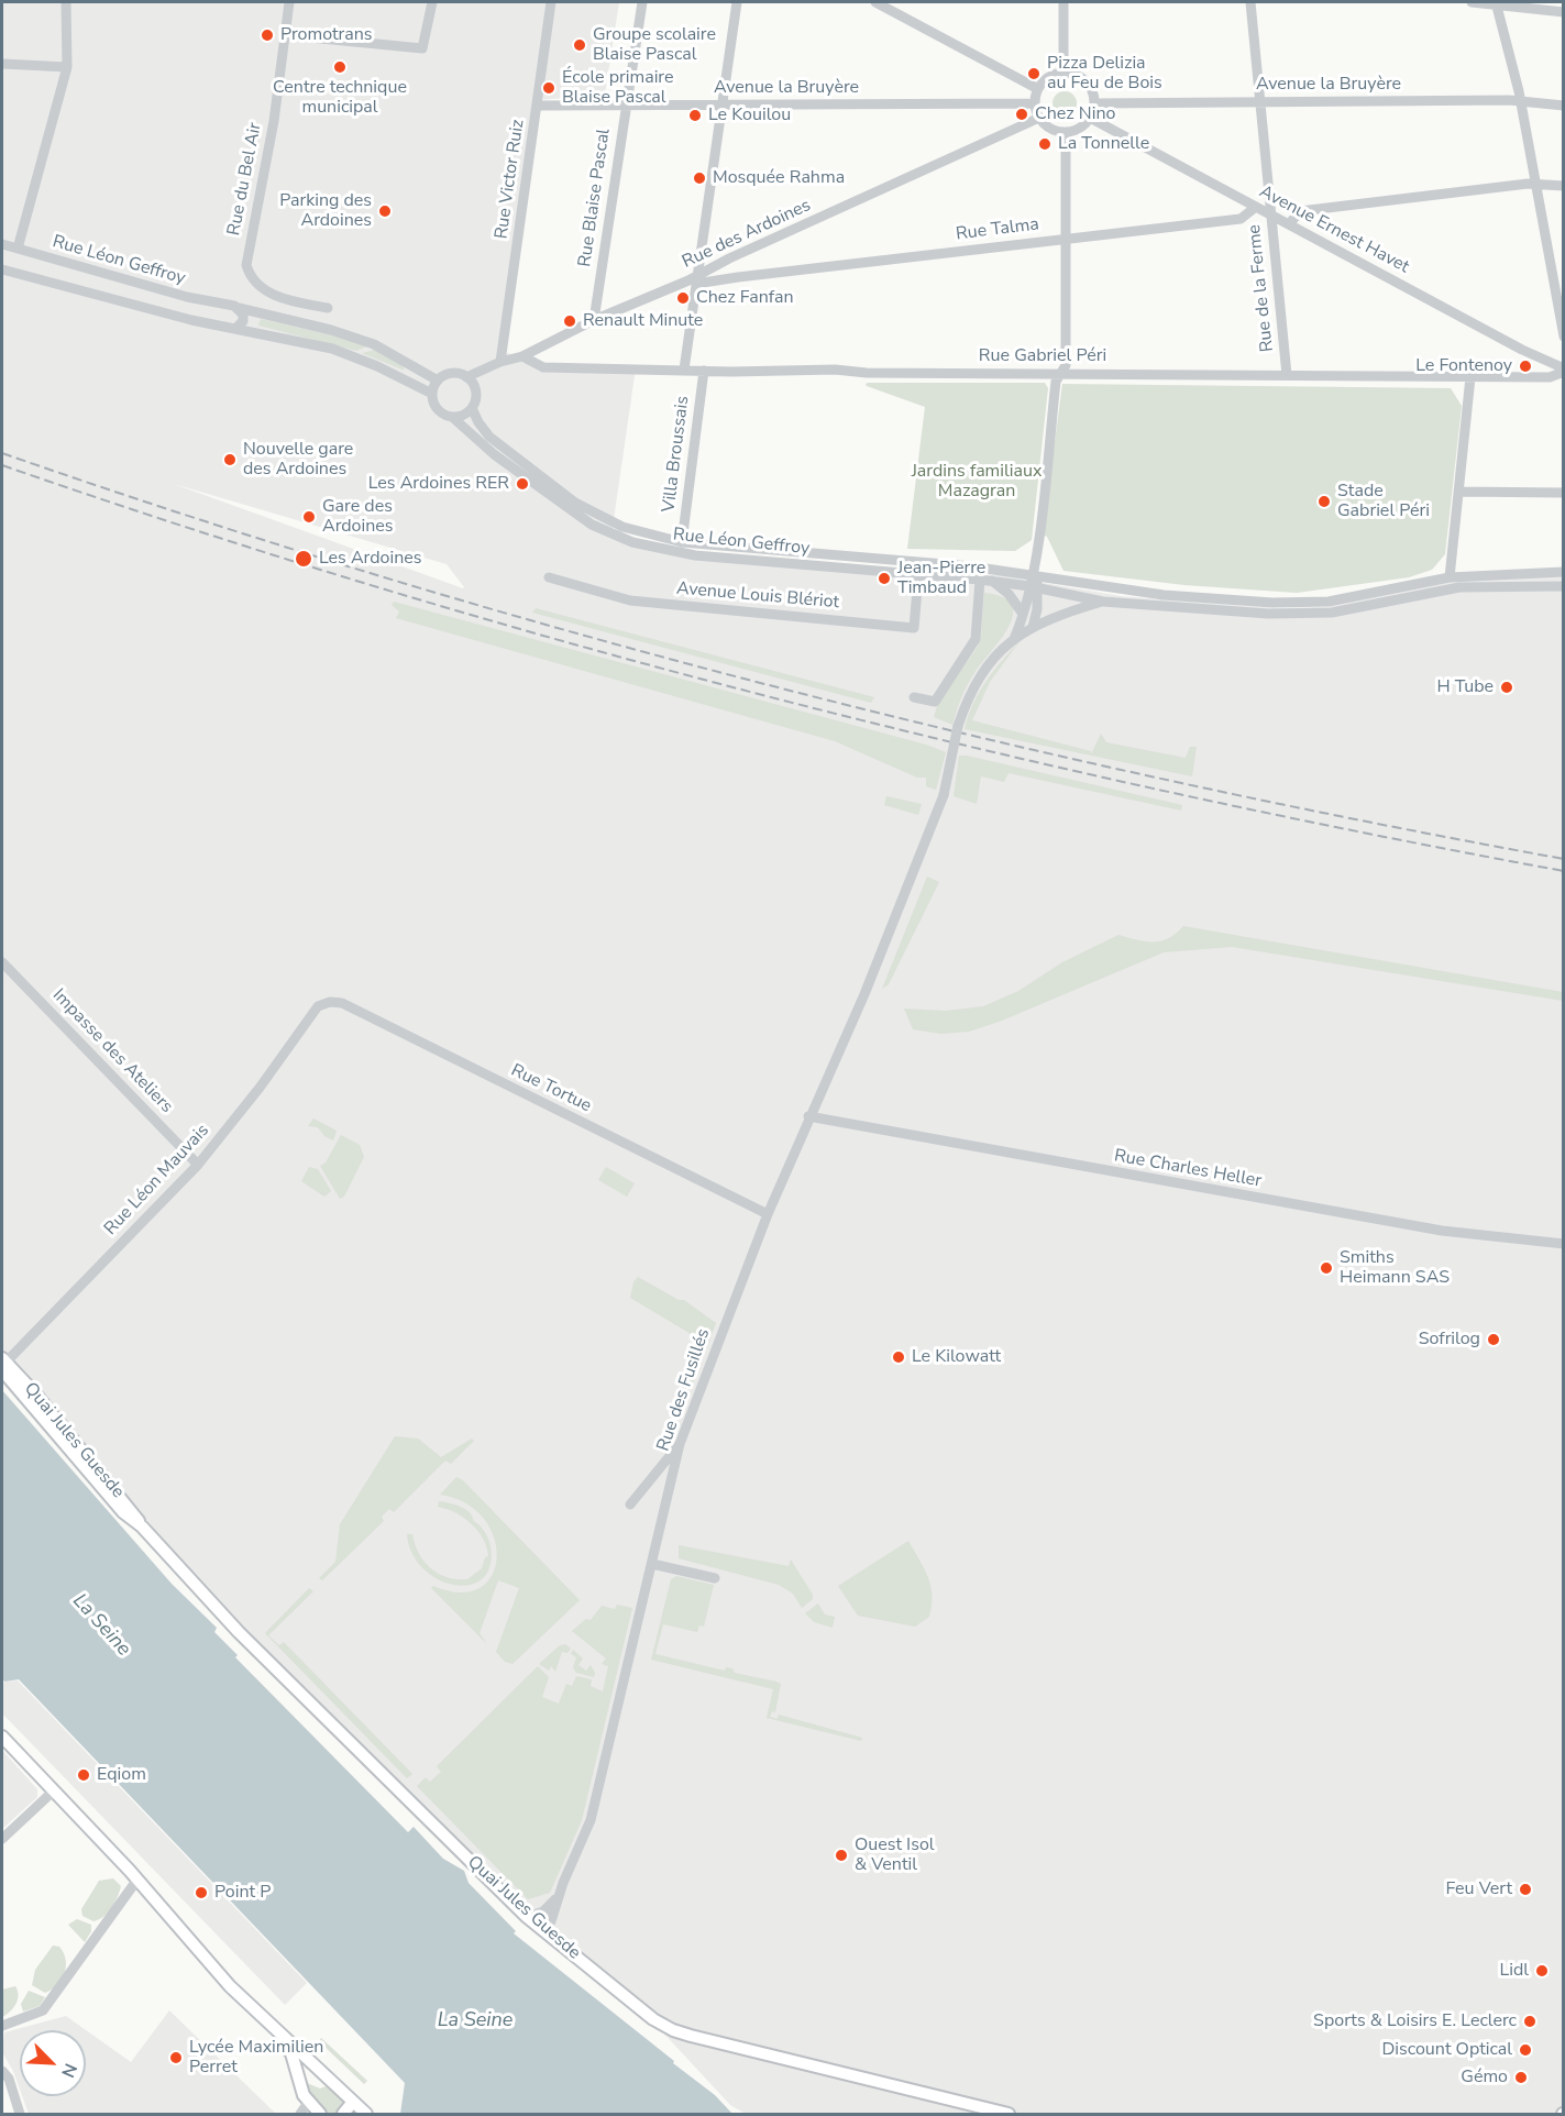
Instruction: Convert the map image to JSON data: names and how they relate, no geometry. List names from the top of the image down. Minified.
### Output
{"streets":{"main road":["Quai Jules Guesde"],"street":["Avenue la Bruyère","Rue du Bel Air","Rue Victor Ruiz","Rue Blaise Pascal","Rue Talma","Avenue Ernest Havet","Rue des Ardoines","Rue Léon Geffroy","Rue de la Ferme","Rue Gabriel Péri","Villa Broussais","Avenue Louis Blériot","Impasse des Ateliers","Rue Tortue","Rue Charles Heller","Rue Léon Mauvais","Rue des Fusillés"]},"crossings":[["Avenue la Bruyère","Rue Victor Ruiz"],["Avenue la Bruyère","Rue Blaise Pascal"],["Avenue la Bruyère","Avenue Ernest Havet"],["Avenue la Bruyère","Rue des Ardoines"],["Avenue la Bruyère","Rue de la Ferme"],["Rue Victor Ruiz","Rue des Ardoines"],["Rue Blaise Pascal","Rue des Ardoines"],["Rue Talma","Avenue Ernest Havet"],["Avenue Ernest Havet","Rue des Ardoines"],["Avenue Ernest Havet","Rue de la Ferme"],["Avenue Ernest Havet","Rue Gabriel Péri"],["Rue des Ardoines","Rue Léon Geffroy"],["Rue des Ardoines","Rue Gabriel Péri"],["Rue Léon Geffroy","Villa Broussais"],["Rue Léon Geffroy","Avenue Louis Blériot"],["Rue de la Ferme","Rue Gabriel Péri"],["Rue Gabriel Péri","Villa Broussais"],["Impasse des Ateliers","Rue Léon Mauvais"],["Rue Tortue","Rue Léon Mauvais"],["Rue Tortue","Rue des Fusillés"],["Rue Charles Heller","Rue des Fusillés"],["Rue Léon Mauvais","Quai Jules Guesde"],["Rue des Fusillés","Quai Jules Guesde"]],"water":["La Seine"],"parks":["Jardins familiaux Mazagran"],"places":["Promotrans","Groupe scolaire Blaise Pascal","Centre technique municipal","Pizza Delizia au Feu de Bois","École primaire Blaise Pascal","Chez Nino","Le Kouilou","La Tonnelle","Mosquée Rahma","Parking des Ardoines","Chez Fanfan","Renault Minute","Le Fontenoy","Nouvelle gare des Ardoines","Les Ardoines RER","Stade Gabriel Péri","Gare des Ardoines","Les Ardoines","Jean-Pierre Timbaud","H Tube","Smiths Heimann SAS","Sofrilog","Le Kilowatt","Eqiom","Ouest Isol & Ventil","Feu Vert","Point P","Lidl","Sports & Loisirs E. Leclerc","Discount Optical","Lycée Maximilien Perret","Gémo"],"north":"bottom right"}
